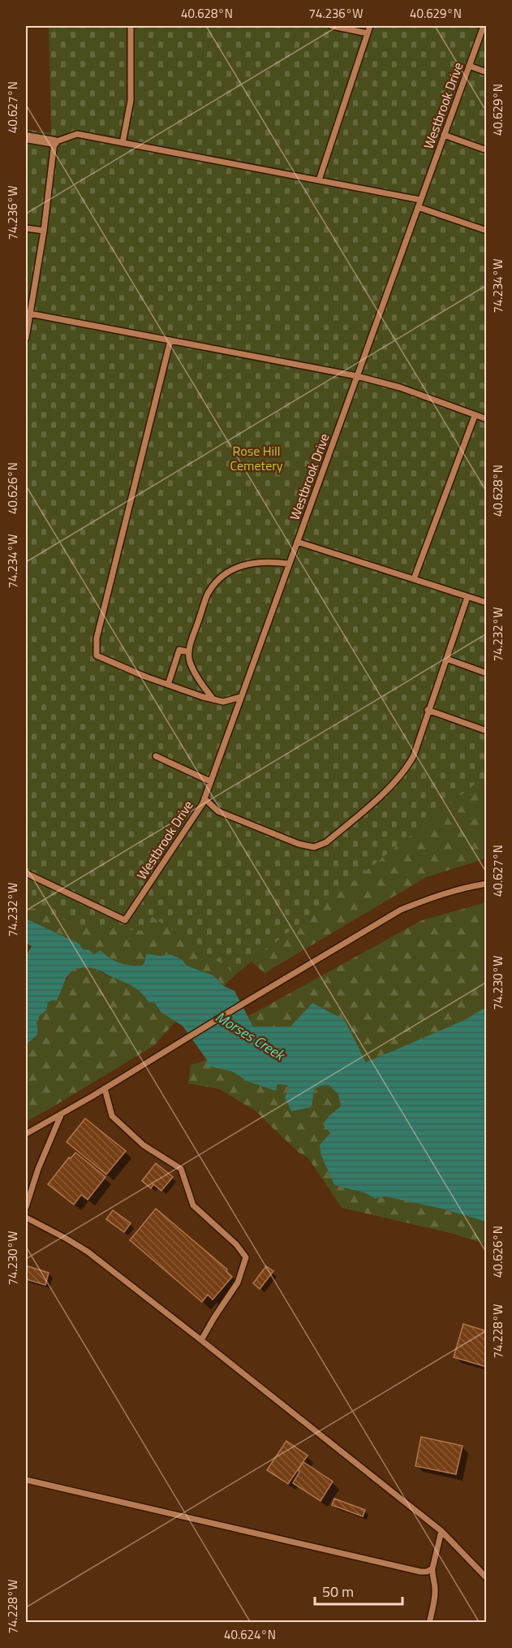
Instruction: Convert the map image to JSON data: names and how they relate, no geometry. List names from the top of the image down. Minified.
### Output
{"streets":{"lane":["Westbrook Drive"]},"water":["Morses Creek"],"parks":["Rose Hill Cemetery"],"scale_bar":"50 m","coordinates":["40.628°N","74.236°W","40.629°N","40.627°N","74.234°W","40.626°N","74.232°W","74.230°W","74.228°W","40.624°N"]}
